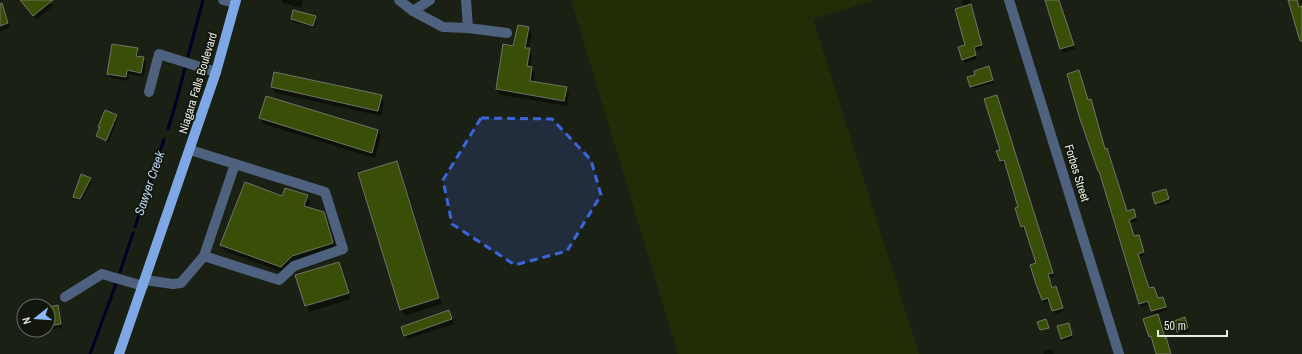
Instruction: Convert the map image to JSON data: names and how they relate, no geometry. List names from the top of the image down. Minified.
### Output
{"streets":{"main road":["Niagara Falls Boulevard"],"street":["Forbes Street"]},"water":["Sawyer Creek"],"scale_bar":"50 m","north":"left"}
